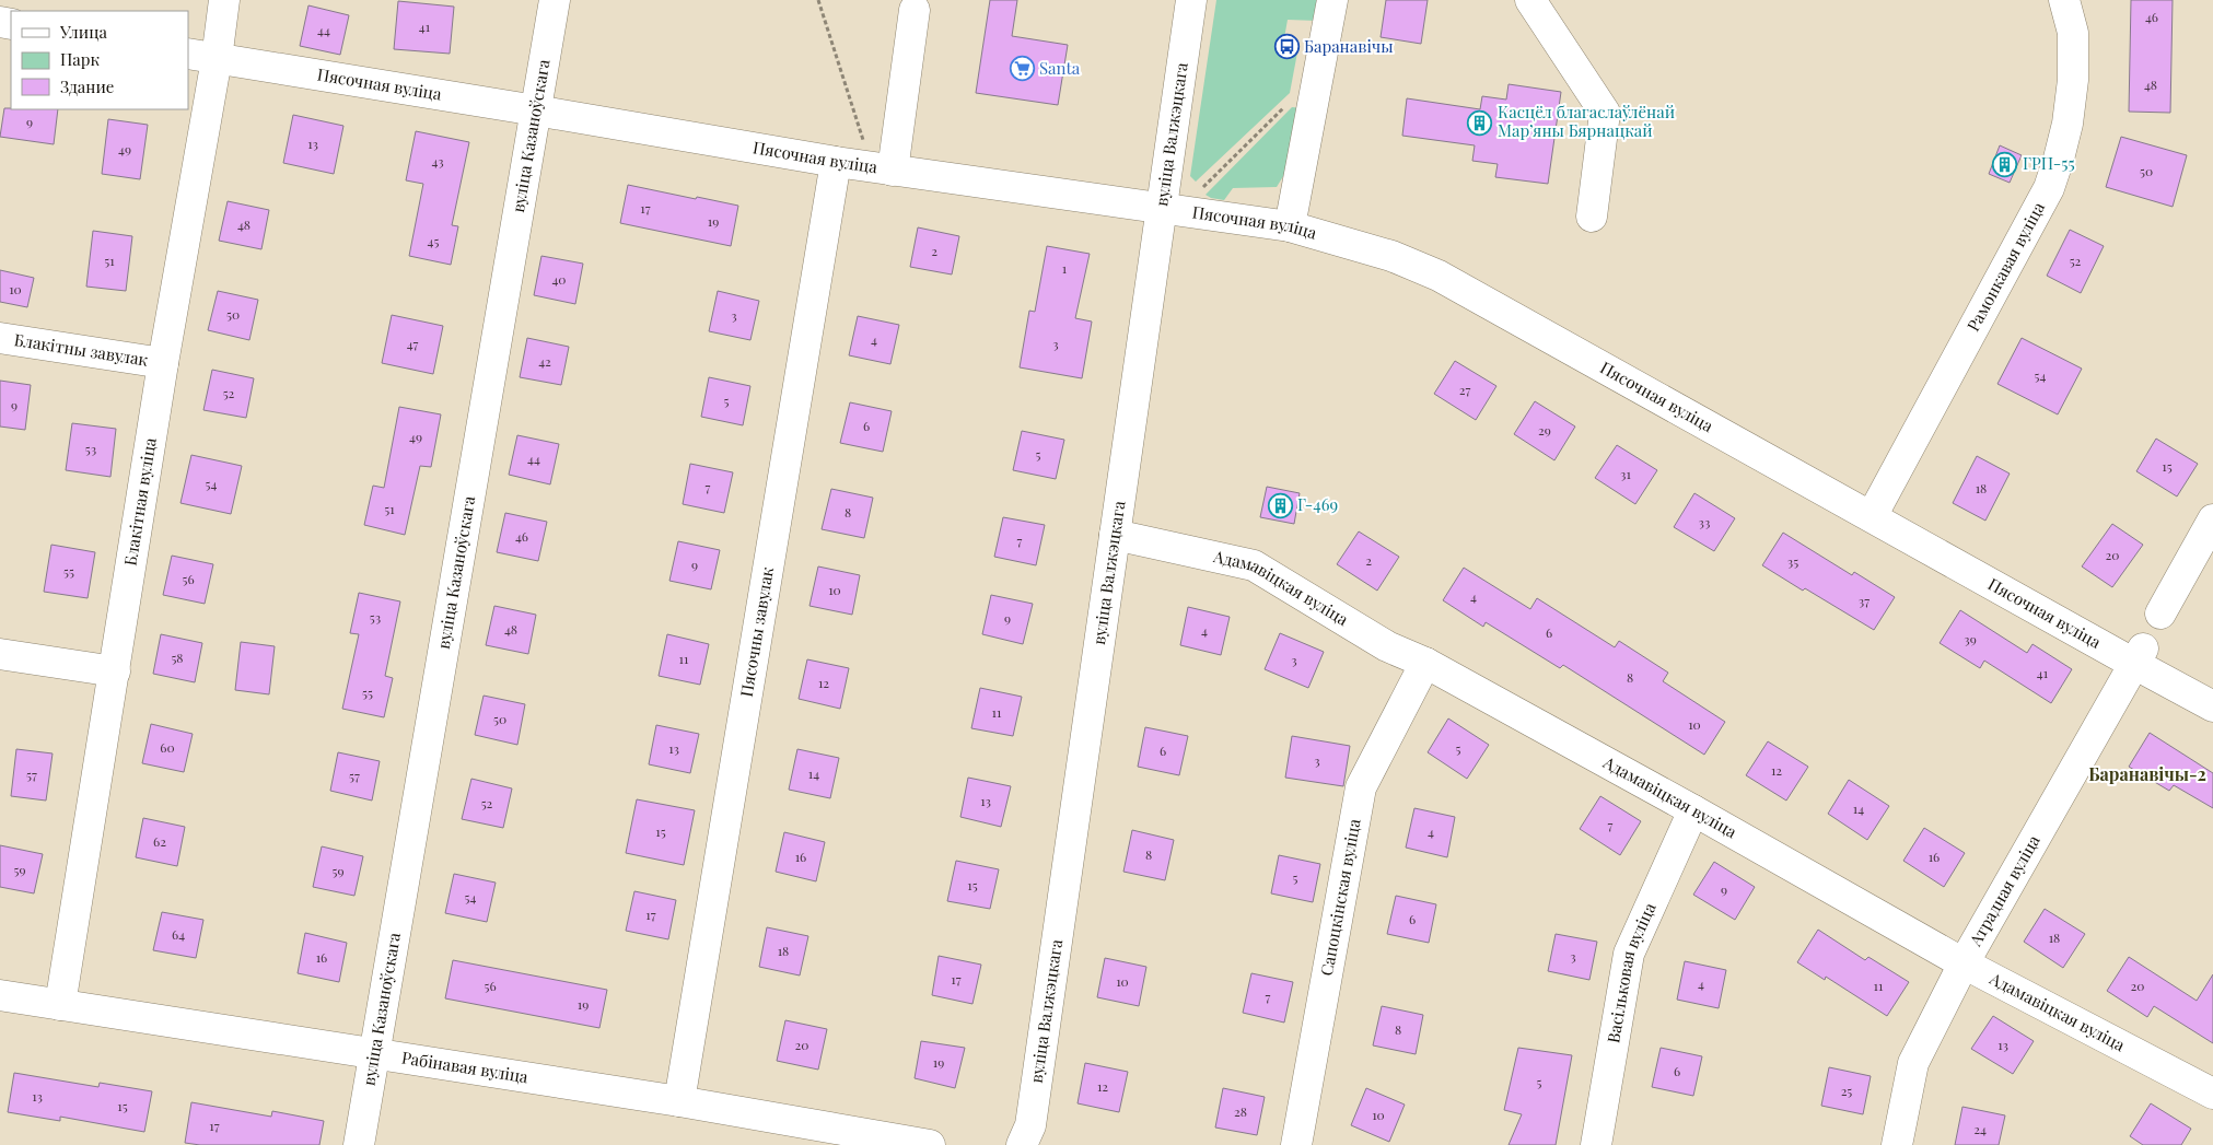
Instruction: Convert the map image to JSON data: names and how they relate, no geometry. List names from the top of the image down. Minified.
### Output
{"streets":{"street":["Пясочная вуліца","вуліца Валжэцкага","вуліца Казаноўскага","Рамонкавая вуліца","Блакітны завулак","Блакітная вуліца","Адамавіцкая вуліца","Пясочны завулак","Атрадная вуліца","Сапоцкінская вуліца","Васільковая вуліца","Рабінавая вуліца"]},"crossings":[["Пясочная вуліца","вуліца Валжэцкага"],["Пясочная вуліца","вуліца Казаноўскага"],["Пясочная вуліца","Рамонкавая вуліца"],["Пясочная вуліца","Блакітная вуліца"],["Пясочная вуліца","Пясочны завулак"],["Пясочная вуліца","Атрадная вуліца"],["вуліца Валжэцкага","Адамавіцкая вуліца"],["вуліца Казаноўскага","Рабінавая вуліца"],["Блакітны завулак","Блакітная вуліца"],["Блакітная вуліца","Рабінавая вуліца"],["Адамавіцкая вуліца","Атрадная вуліца"],["Адамавіцкая вуліца","Сапоцкінская вуліца"],["Адамавіцкая вуліца","Васільковая вуліца"],["Пясочны завулак","Рабінавая вуліца"]],"districts":["Баранавічы-2"],"places":{"bus stop":["Баранавічы"],"supermarket":["Santa"],"building":["Касцёл благаслаўлёнай Мар’яны Бярнацкай","ГРП-55","Г-469"]},"house_numbers":["46","41","44","48","9","13","49","43","50","17","19","48","45","2","51","52","1","40","10","50","3","4","47","3","42","54","27","52","5","9","6","29","49","53","5","44","15","31","54","7","18","51","8","33","46","7","20","2","35","9","55","56","10","4","37","53","9","48","4","6","39","58","11","3","41","8","12","55","11","50","10","60","13","5","6","3","12","14","57","57","13","52","14","7","15","4","62","8","16","16","59","59","5","15","9","54","17","6","64","18","18","3","16","17","10","4","56","11","20","7","19","8","20","13","19","6","5","12","25","13","15","28","10","17","24"],"legend":["Улица","Парк","Здание"]}
